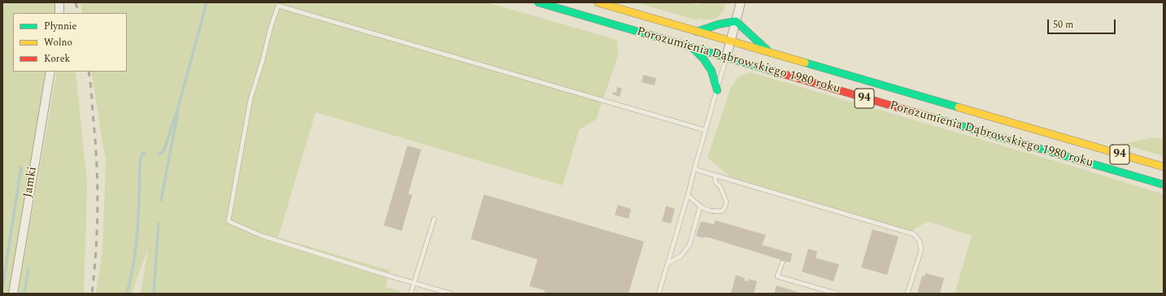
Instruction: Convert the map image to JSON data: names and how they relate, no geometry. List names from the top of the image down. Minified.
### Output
{"streets":{"main road":["Porozumienia Dąbrowskiego 1980 roku","94"],"street":["Jamki"]},"legend":["Płynnie","Wolno","Korek"],"scale_bar":"50 m"}
